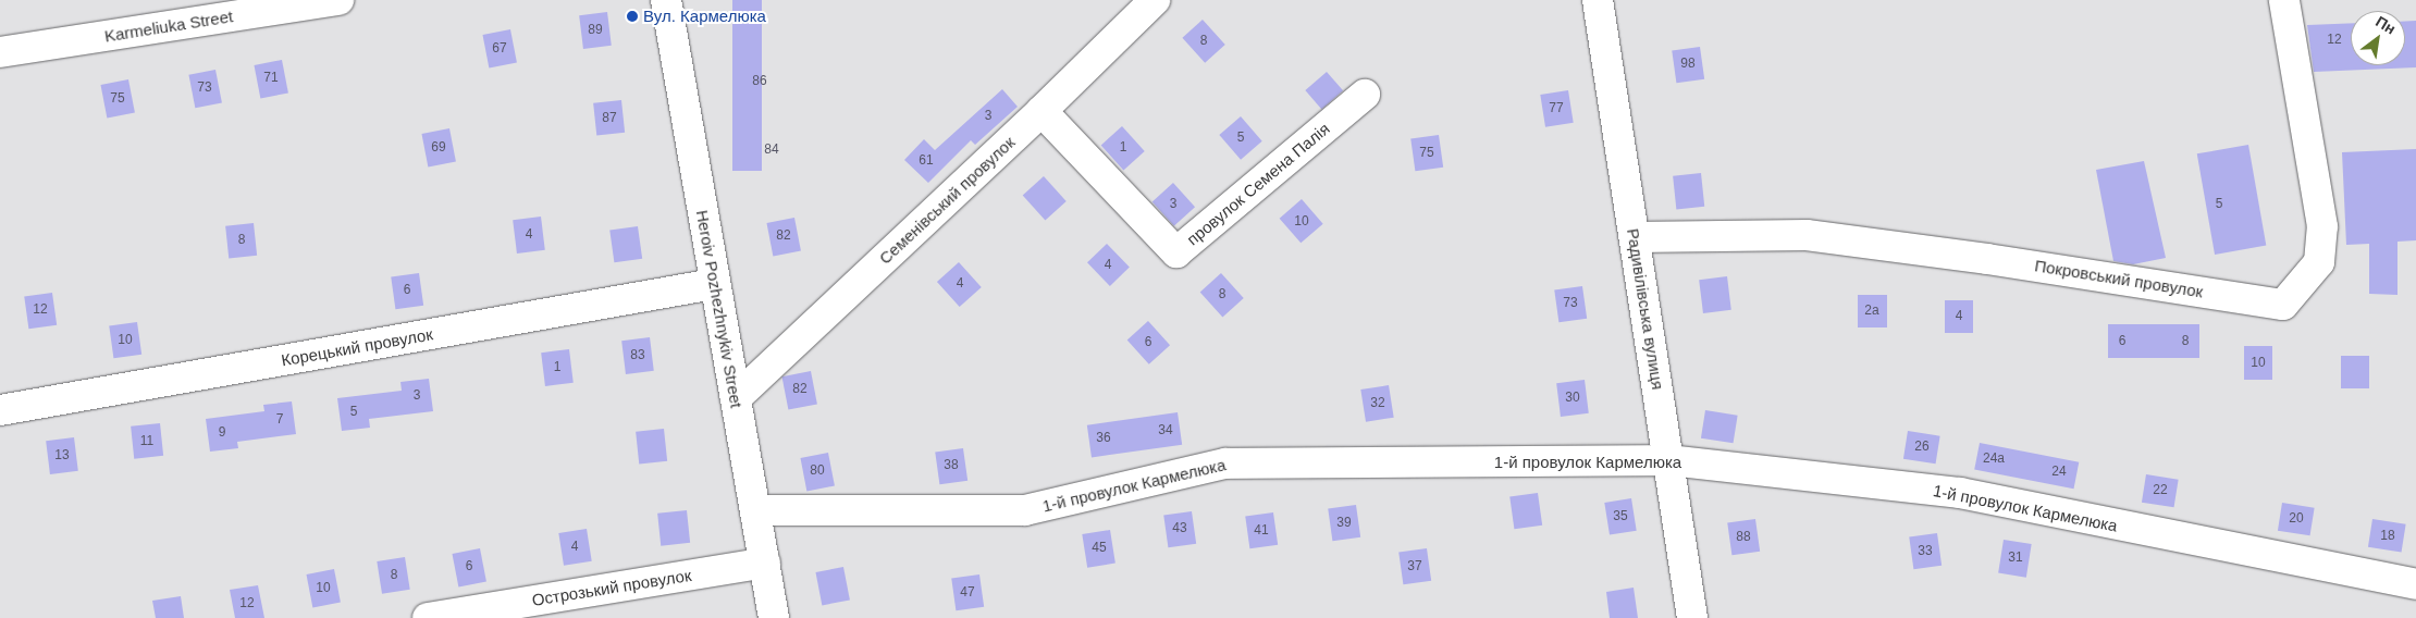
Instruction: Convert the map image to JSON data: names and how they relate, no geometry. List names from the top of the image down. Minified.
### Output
{"streets":{"street":["Karmeliuka Street","провулок Семена Палія","Семенівський провулок","Покровський провулок","Heroiv Pozhezhnykiv Street","Радивілівська вулиця","Корецький провулок","1-й провулок Кармелюка","Острозький провулок"]},"crossings":[["провулок Семена Палія","Семенівський провулок"],["Семенівський провулок","Heroiv Pozhezhnykiv Street"],["Покровський провулок","Радивілівська вулиця"],["Heroiv Pozhezhnykiv Street","Корецький провулок"],["Heroiv Pozhezhnykiv Street","1-й провулок Кармелюка"],["Heroiv Pozhezhnykiv Street","Острозький провулок"],["Радивілівська вулиця","1-й провулок Кармелюка"]],"places":["Вул. Кармелюка"],"house_numbers":["89","12","8","67","98","71","86","73","75","77","3","87","5","69","1","84","75","61","3","5","10","4","82","8","4","4","6","8","73","12","2а","4","10","6","8","6","83","10","1","82","3","30","32","5","7","34","9","36","11","26","13","24а","38","80","24","22","35","20","39","43","41","18","88","4","45","33","31","6","37","8","10","47","12"],"north":"top right"}
